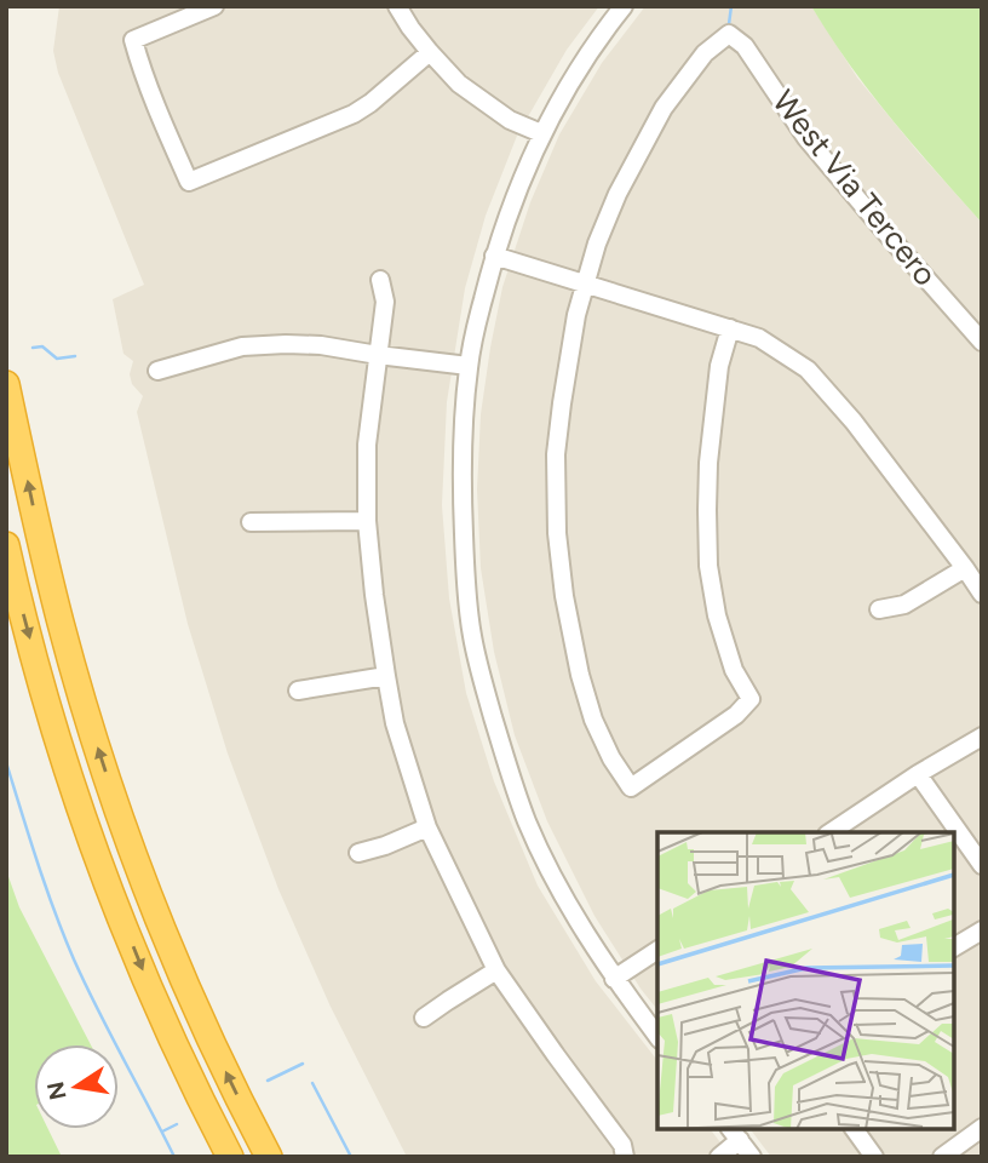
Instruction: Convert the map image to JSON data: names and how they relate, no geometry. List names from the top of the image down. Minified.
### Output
{"streets":{"street":["West Via Tercero"]},"north":"left"}
